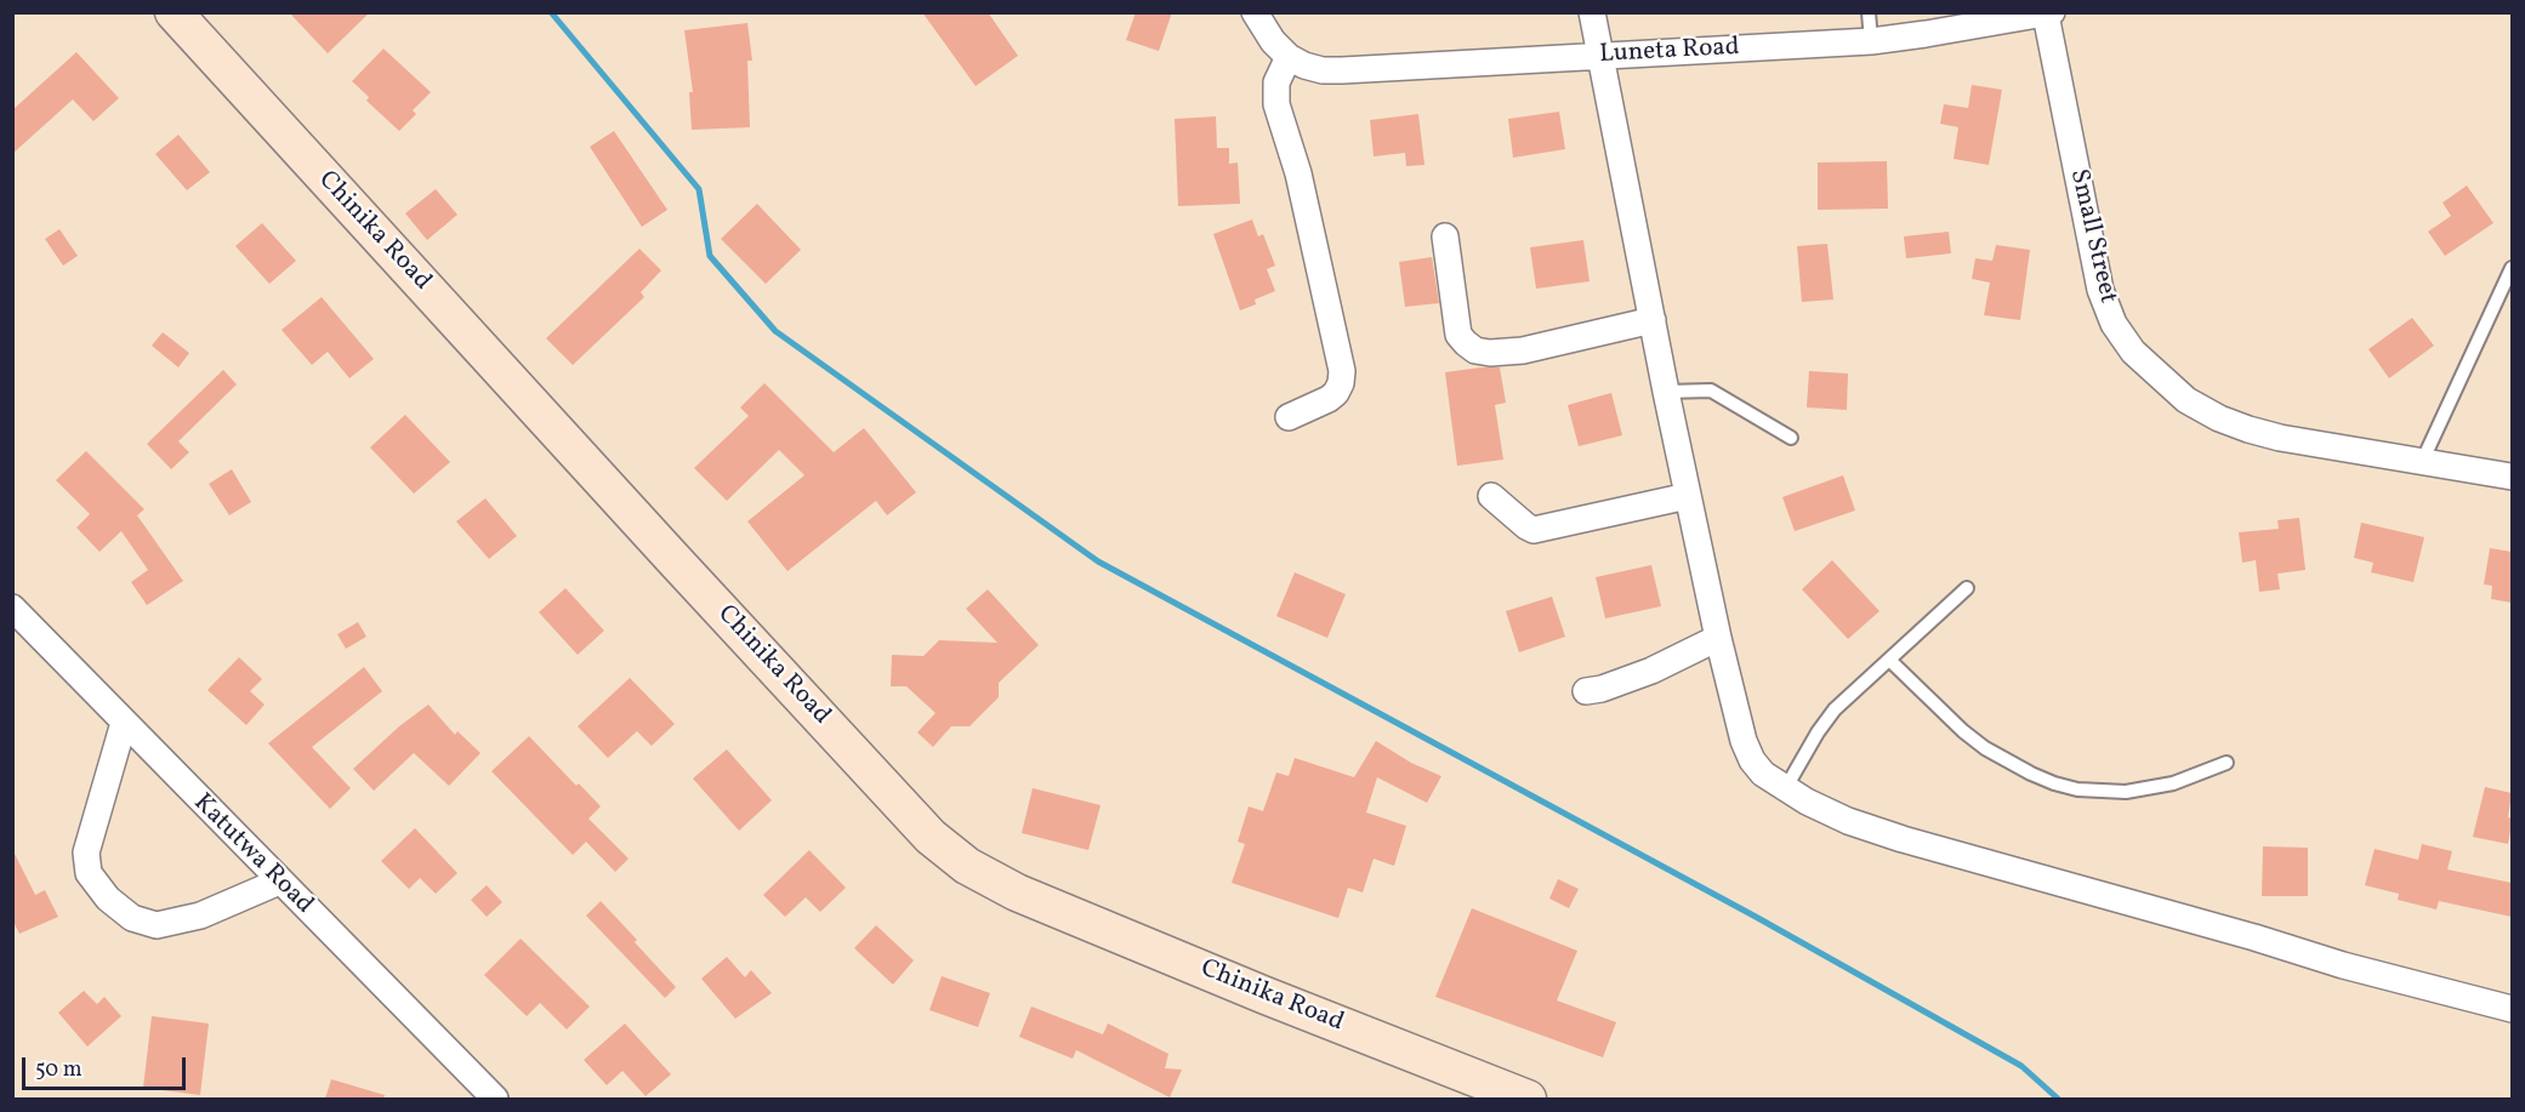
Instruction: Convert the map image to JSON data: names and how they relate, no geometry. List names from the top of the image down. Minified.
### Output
{"streets":{"main road":["Chinika Road"],"street":["Luneta Road","Small Street","Katutwa Road"]},"crossings":[["Luneta Road","Small Street"]],"scale_bar":"50 m"}
